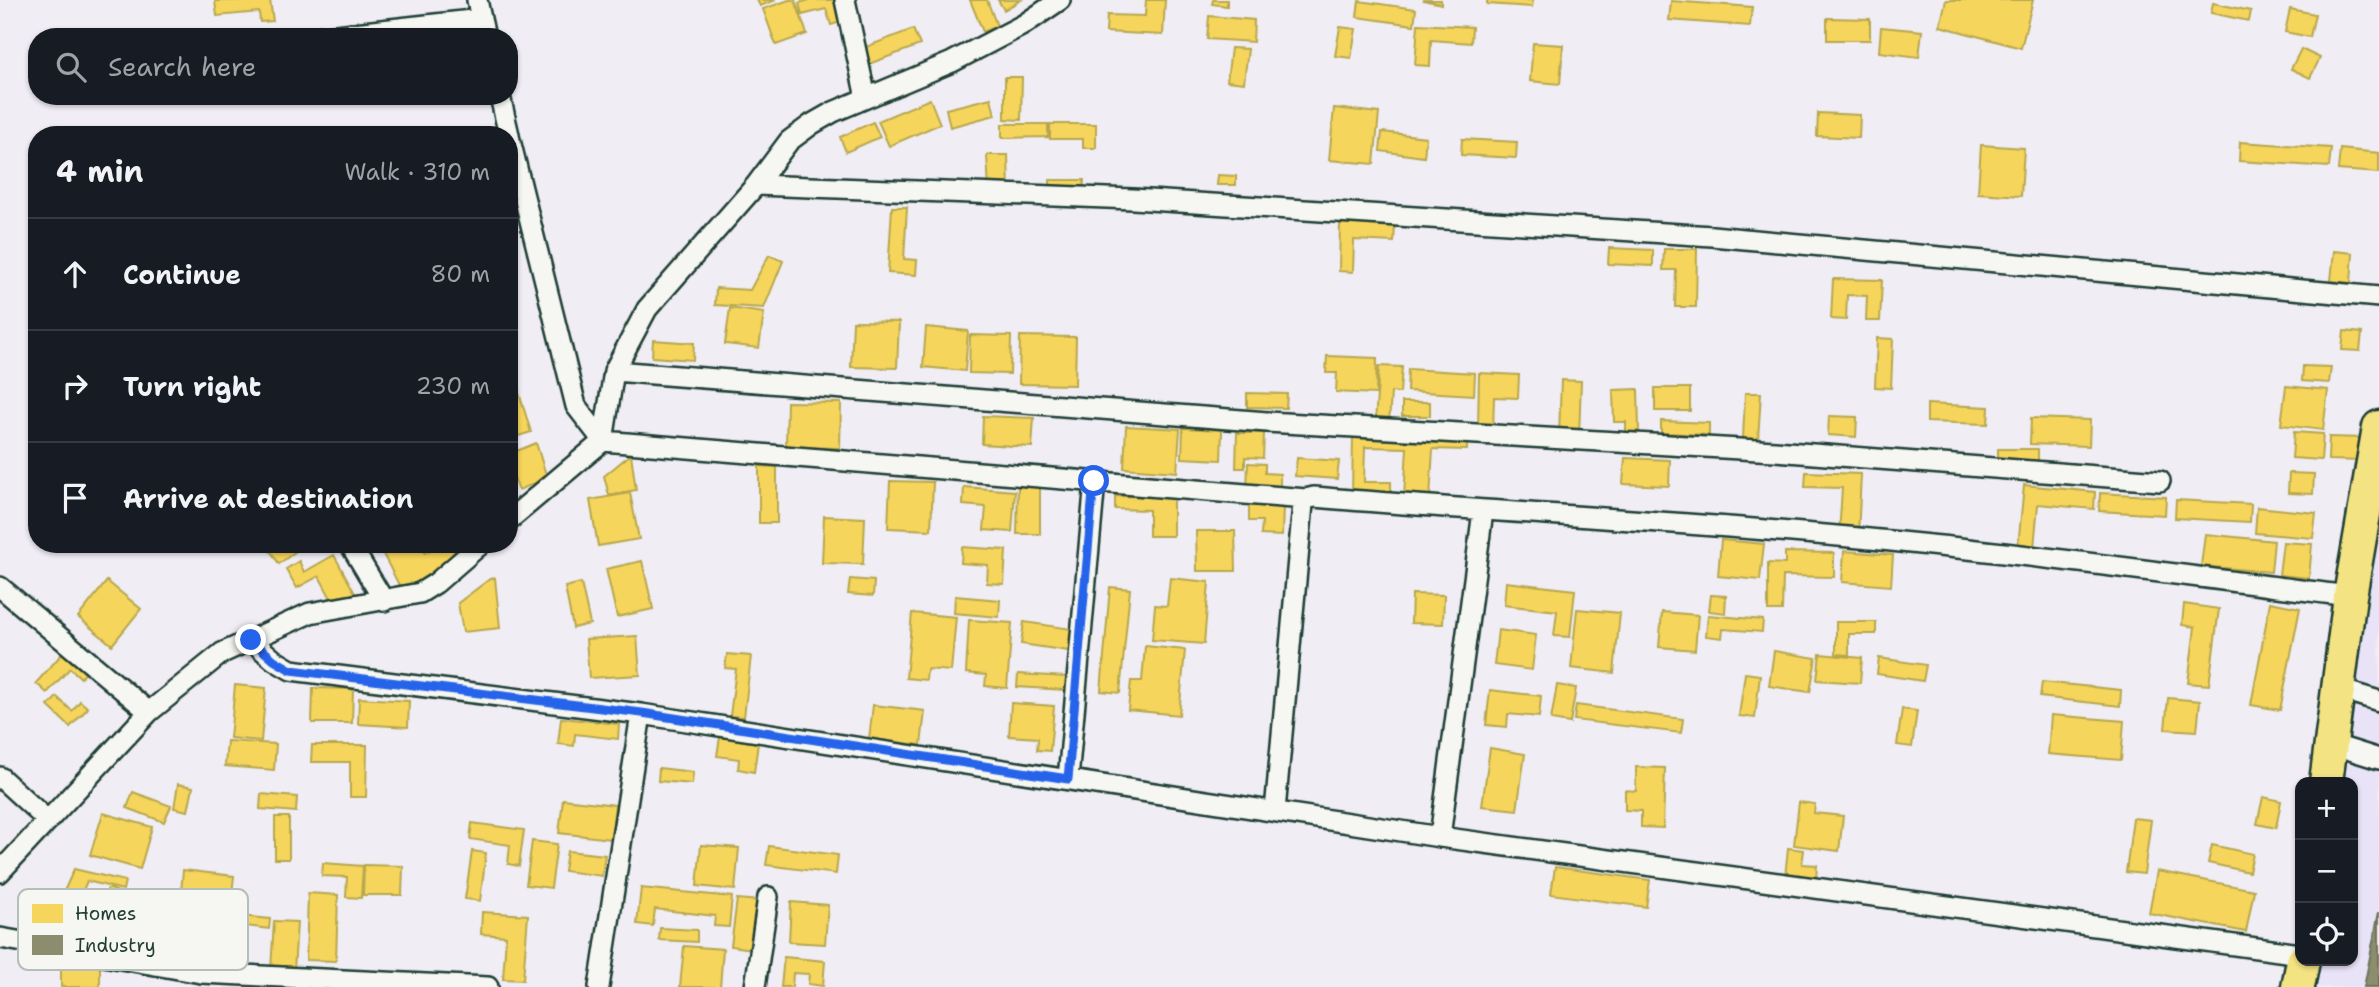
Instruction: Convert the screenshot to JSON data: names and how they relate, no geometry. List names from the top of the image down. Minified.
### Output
{"legend":["Homes","Industry"],"page":{"search":"Search here","heading":["4 min","Walk · 310 m"],"list":[["Continue","80 m"],["Turn right","230 m"],"Arrive at destination"],"map_buttons":["+","−"]}}
